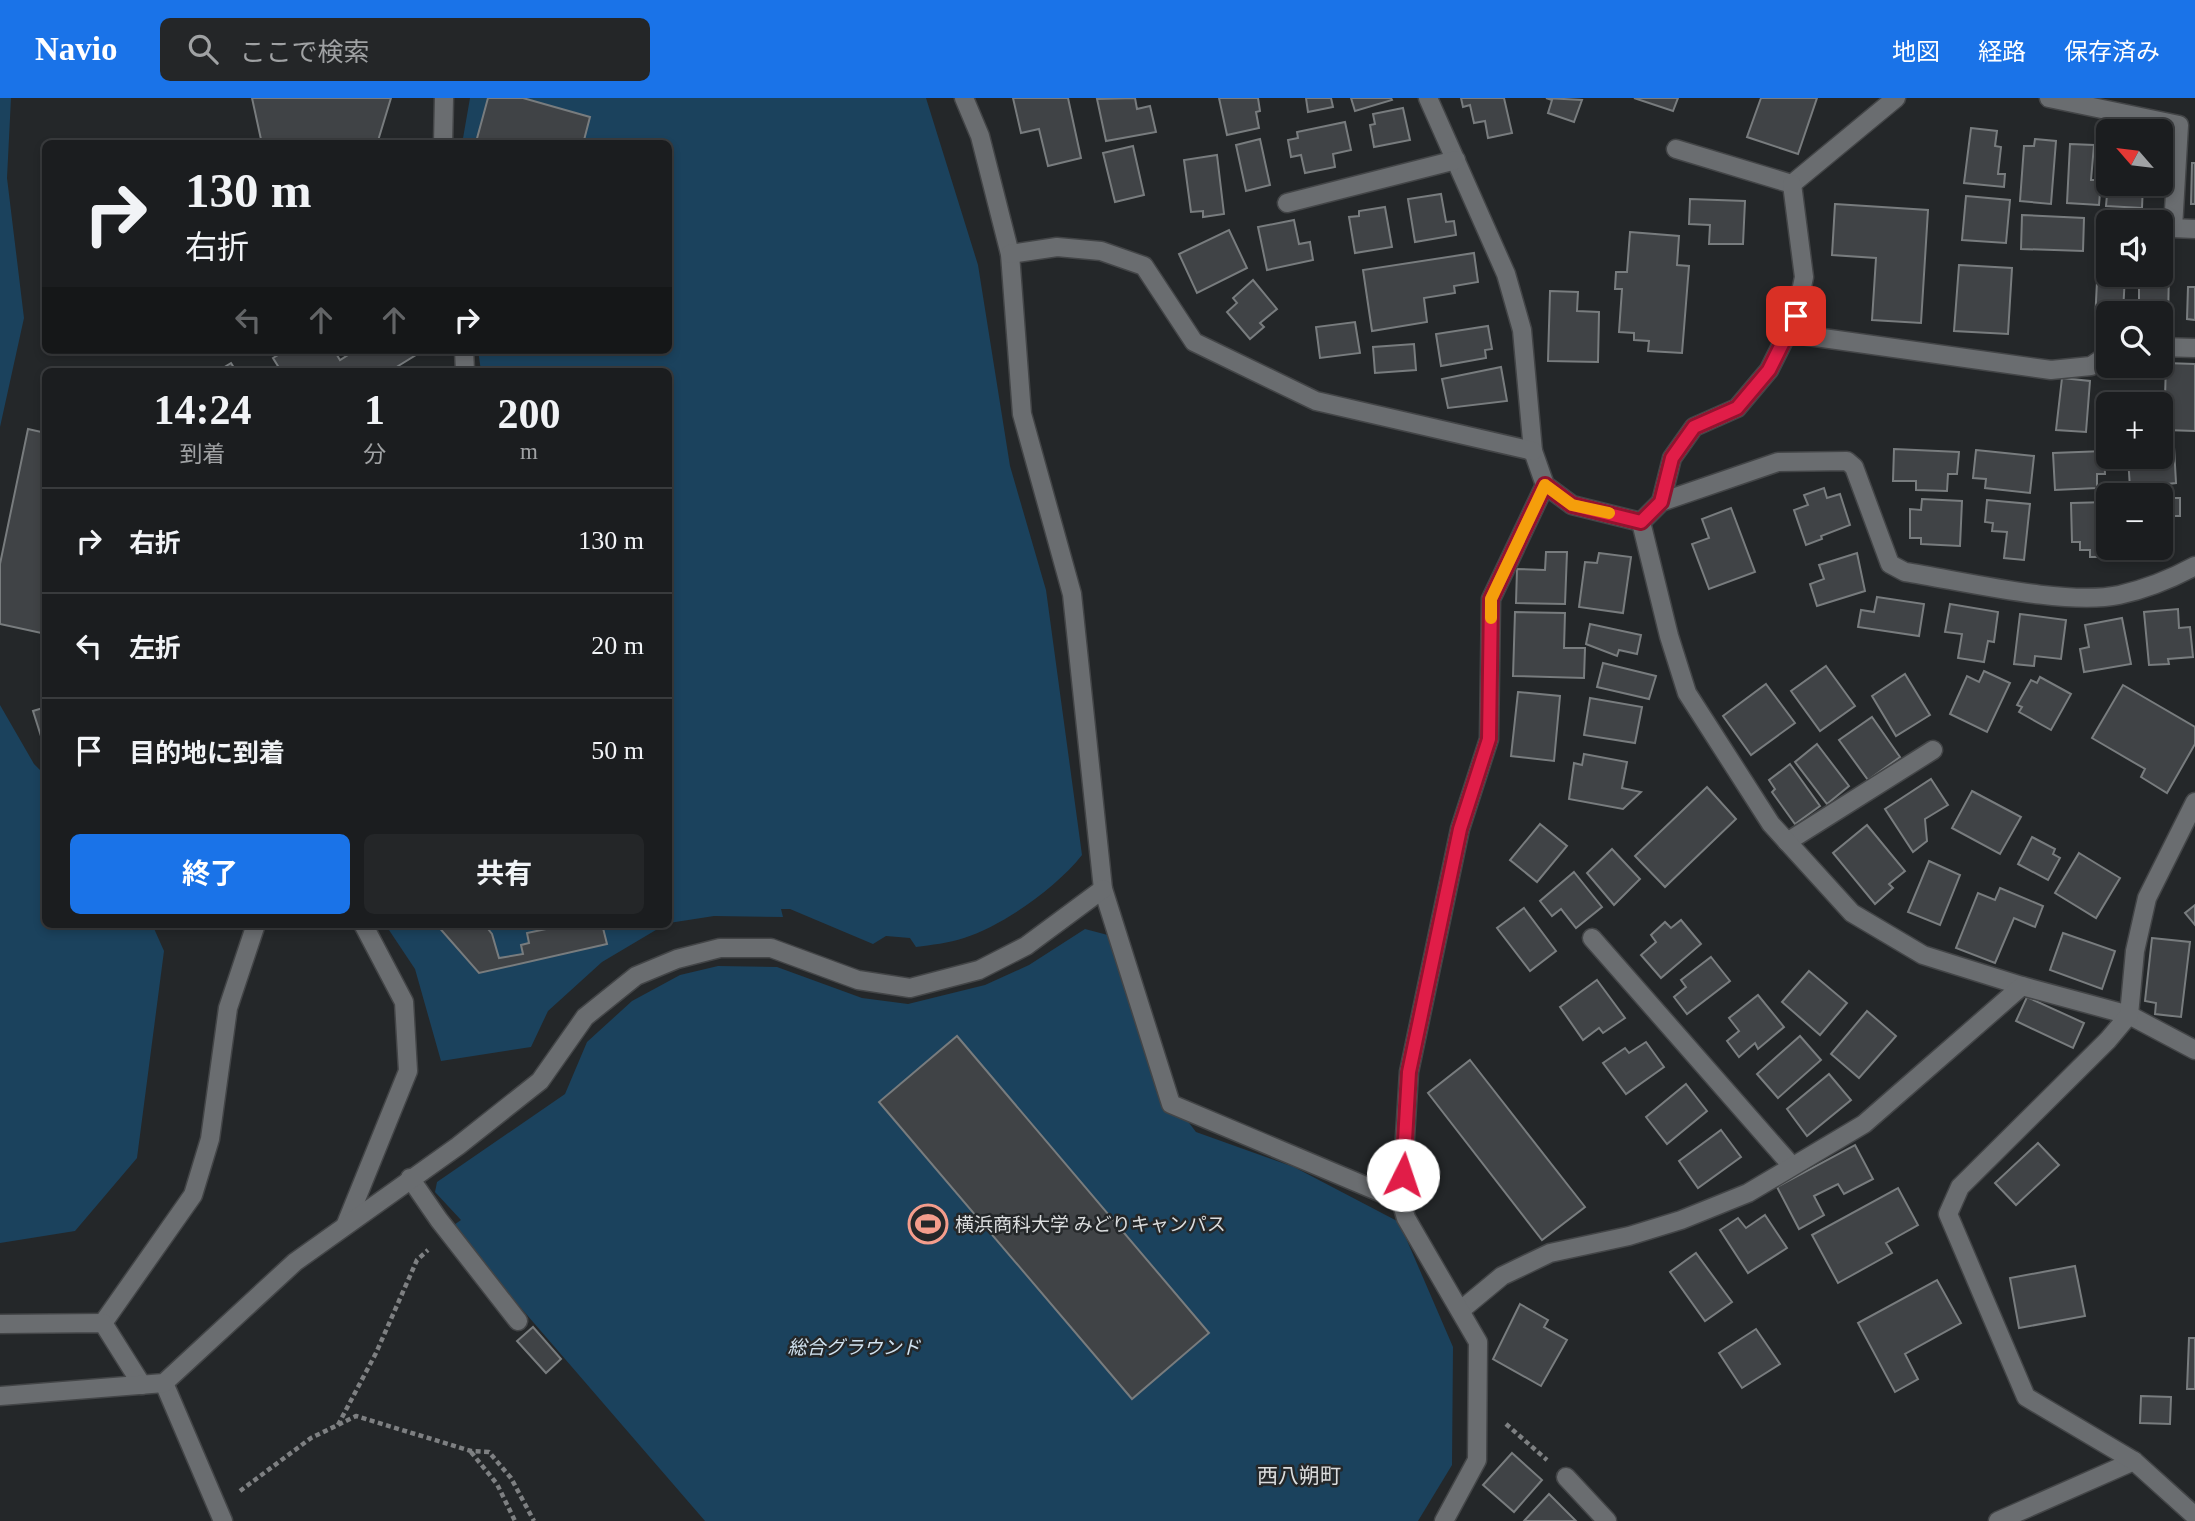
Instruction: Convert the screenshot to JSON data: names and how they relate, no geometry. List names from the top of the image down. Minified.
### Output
{"districts":["西八朔町"],"parks":["総合グラウンド"],"places":{"sports":["横浜商科大学 みどりキャンパス"]},"north":"top left","page":{"header":"Navio","search":"ここで検索","nav":["地図","経路","保存済み"],"map_buttons":["+","−"],"turn":["130 m","右折"],"eta":["14:24","到着","1","分","200","m"],"list":[{"name":"右折","value":"130 m"},{"name":"左折","value":"20 m"},{"name":"目的地に到着","value":"50 m"}],"buttons":["終了","共有"]}}
